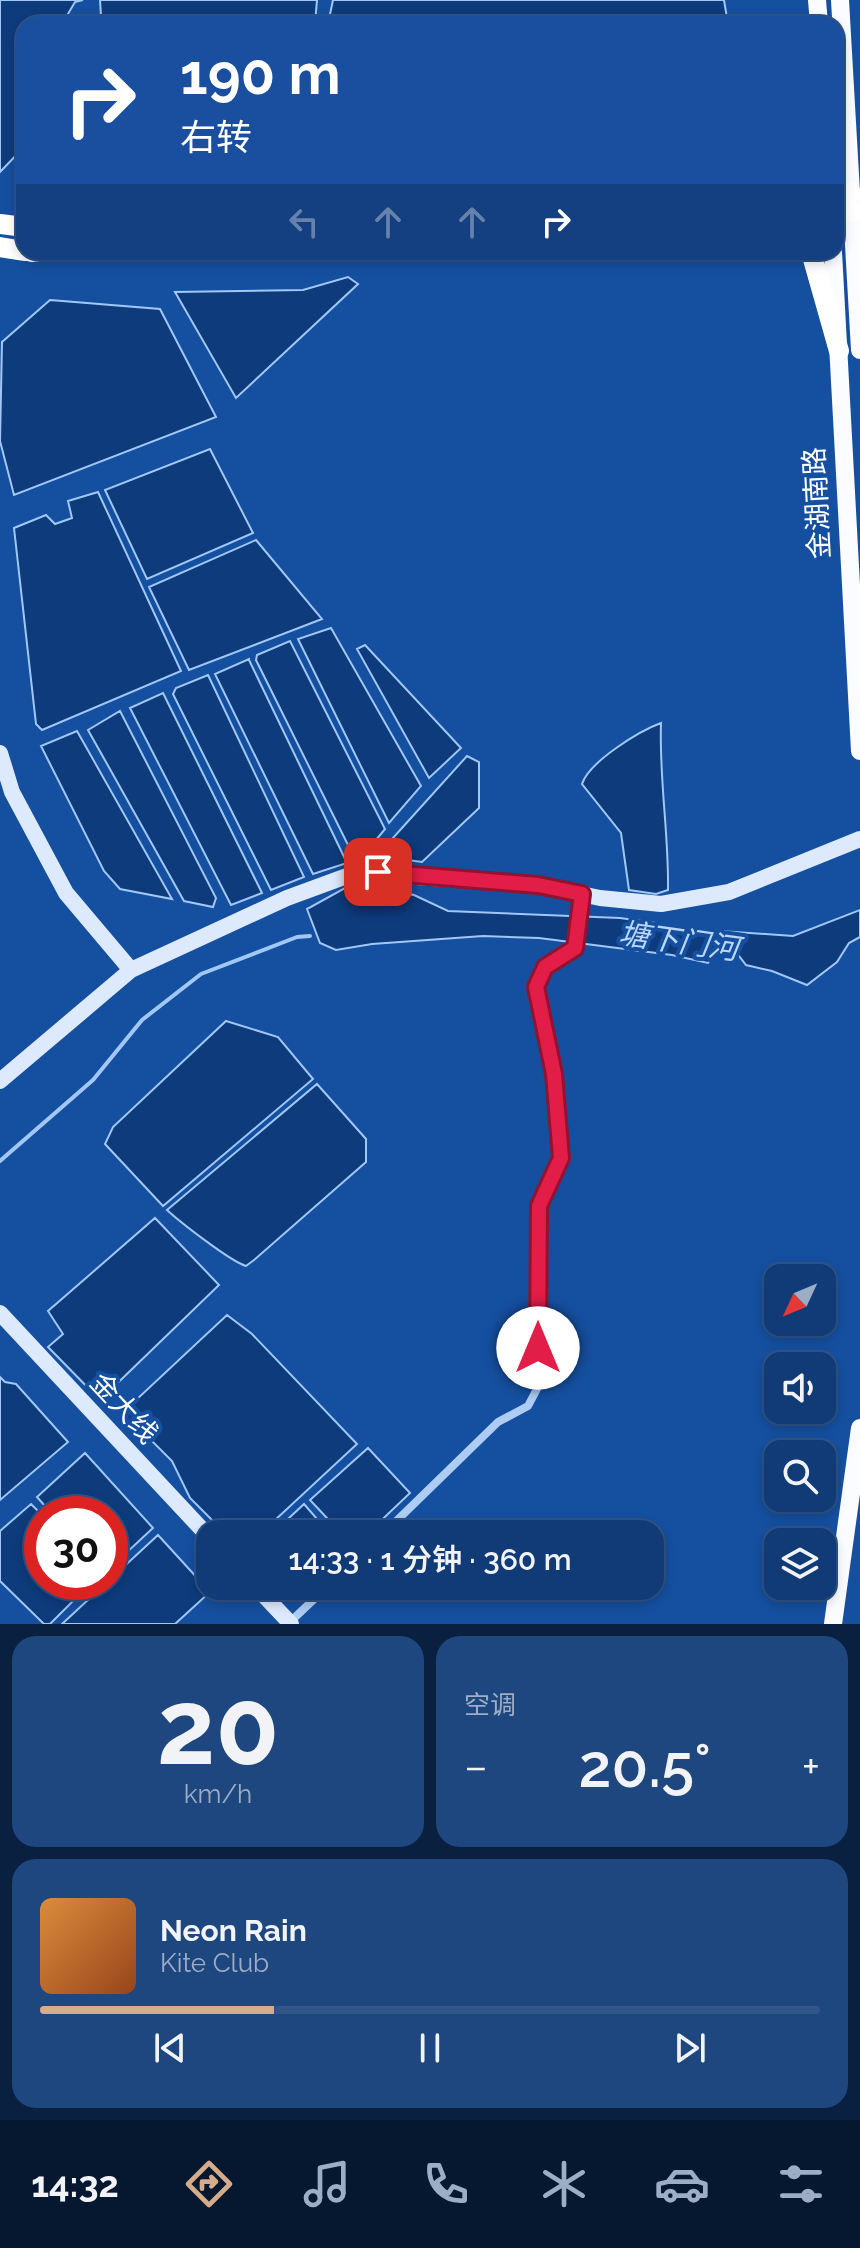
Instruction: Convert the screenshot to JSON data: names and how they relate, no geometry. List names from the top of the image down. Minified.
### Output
{"streets":{"main road":["金湖南路"],"street":["金大线"]},"water":["塘下门河"],"north":"bottom left","page":{"turn":["190 m","右转"],"limit":"30","trip":"14:33 · 1 分钟 · 360 m","tile":[["20","km/h"],"空调"],"heat":["−","20.5°","+"],"song":["Neon Rain","Kite Club"],"tabs":"14:32"}}
